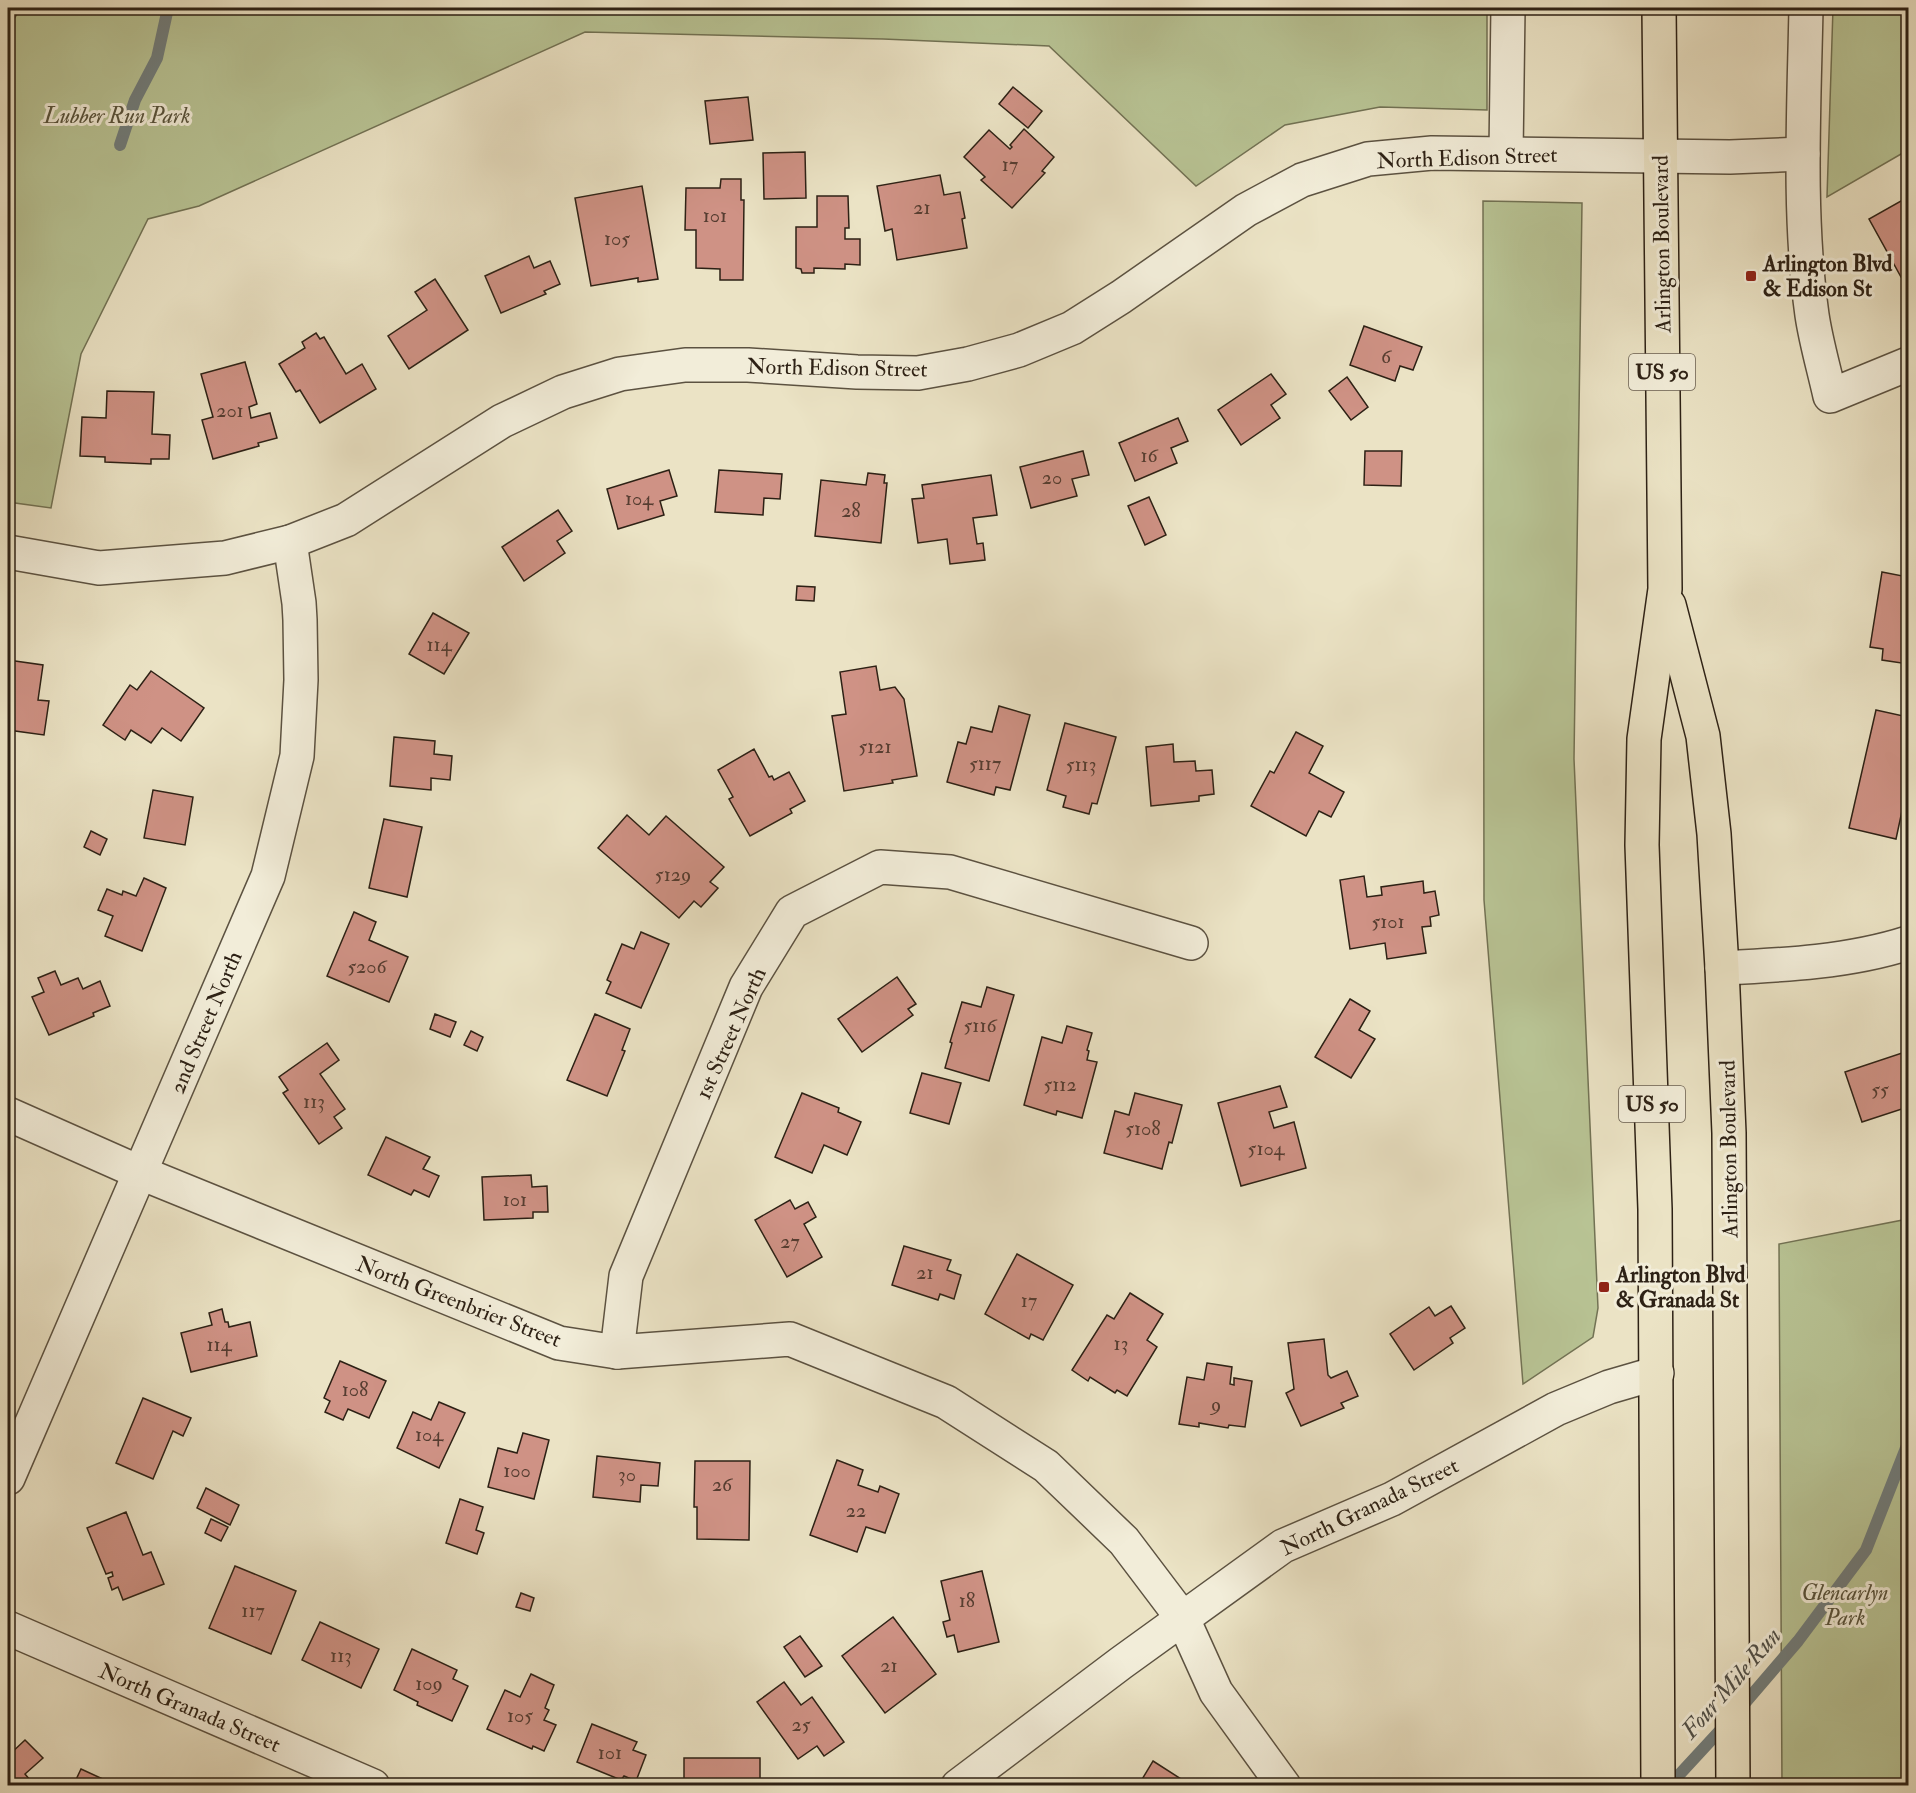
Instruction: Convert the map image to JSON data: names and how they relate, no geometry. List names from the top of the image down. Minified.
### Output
{"streets":{"highway":["Arlington Boulevard","US 50"],"street":["North Edison Street","2nd Street North","1st Street North","North Greenbrier Street","North Granada Street"]},"crossings":[["North Edison Street","Arlington Boulevard"],["North Edison Street","2nd Street North"],["Arlington Boulevard","North Granada Street"],["2nd Street North","North Greenbrier Street"],["1st Street North","North Greenbrier Street"],["North Greenbrier Street","North Granada Street"]],"water":["Four Mile Run"],"parks":["Lubber Run Park","Glencarlyn Park"],"places":{"transit":["Arlington Blvd & Edison St","Arlington Blvd & Granada St"]},"house_numbers":["17","21","101","105","6","201","16","20","104","28","114","5121","5117","5113","5129","5101","5206","5116","5112","55","113","5108","5104","101","27","21","17","13","114","108","9","104","100","30","26","22","18","117","113","21","109","105","25","101"]}
